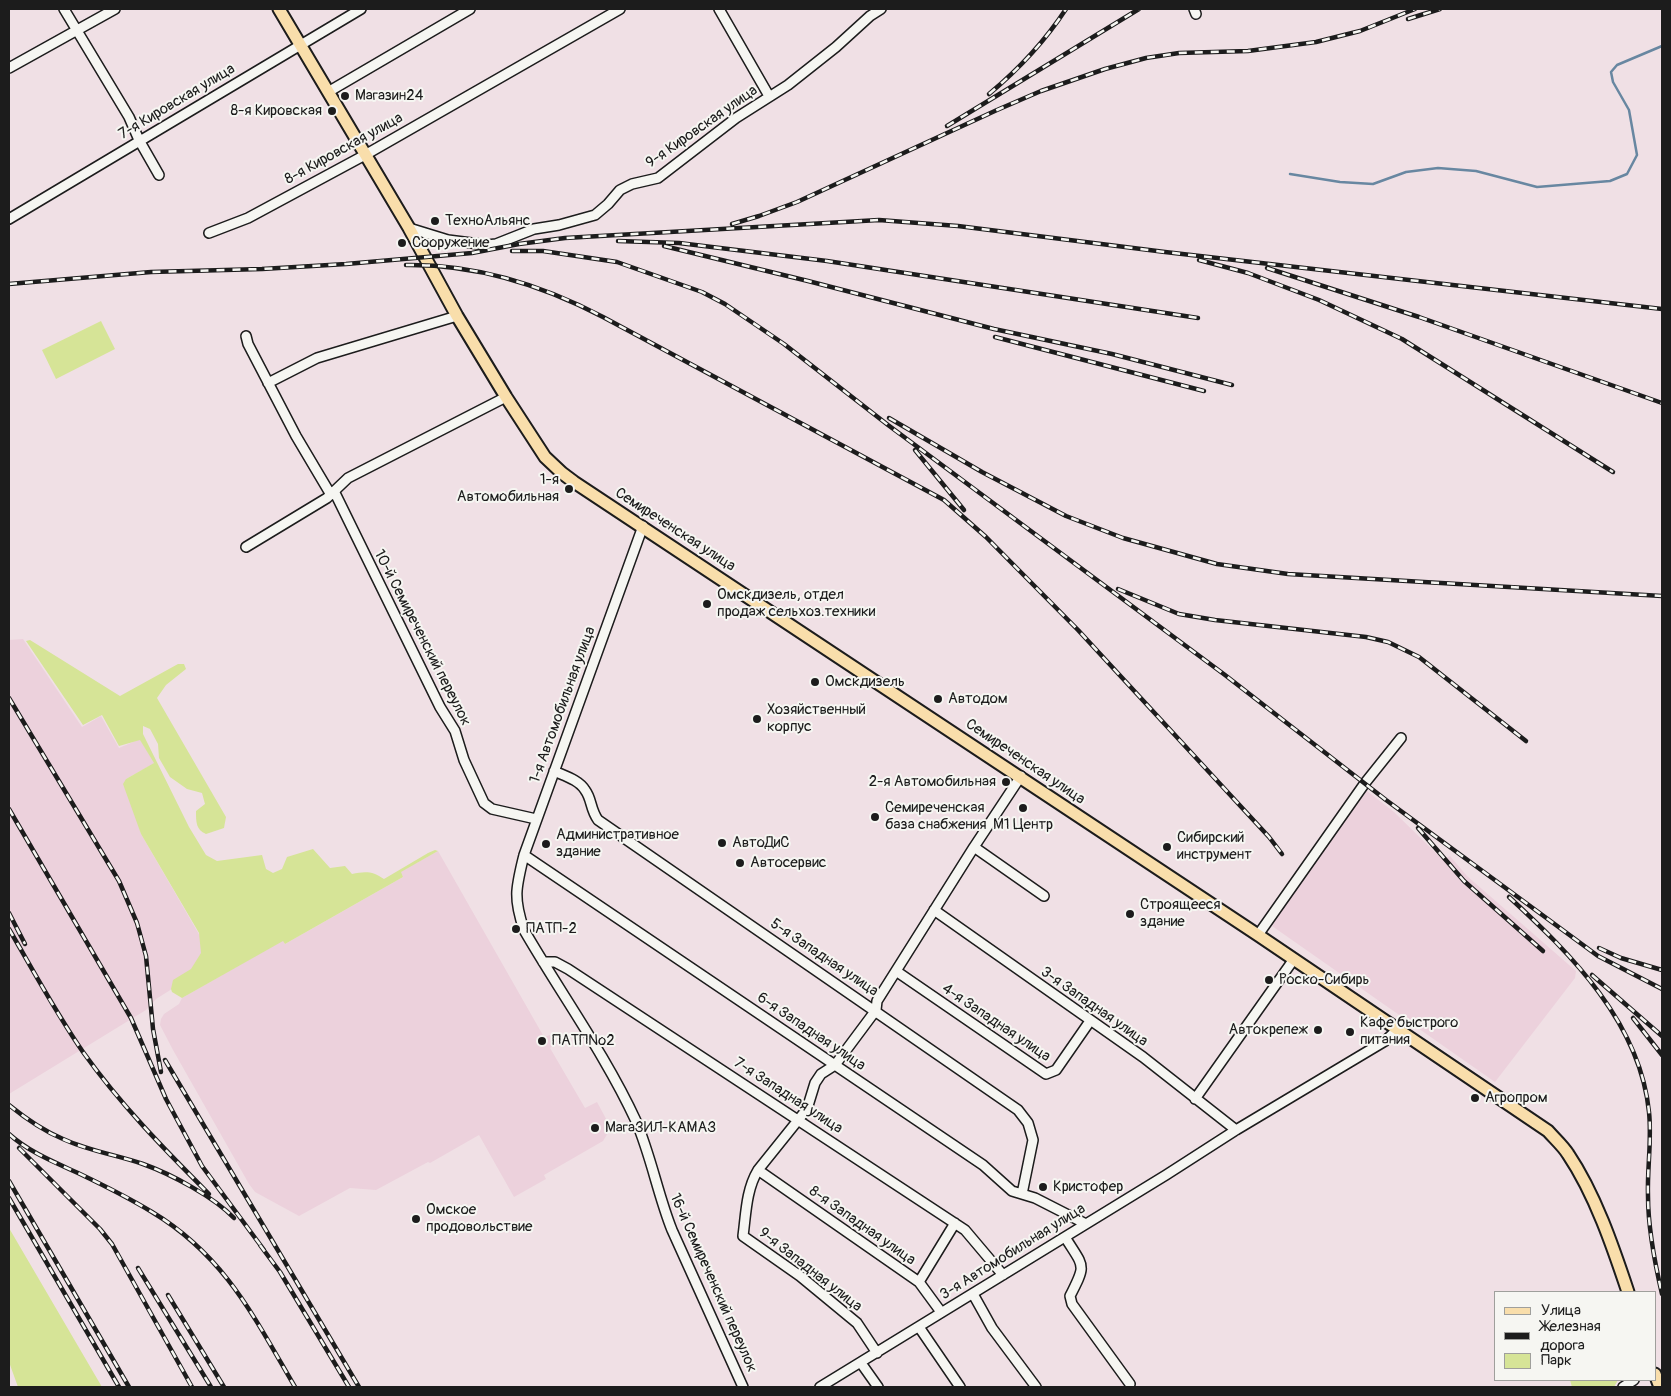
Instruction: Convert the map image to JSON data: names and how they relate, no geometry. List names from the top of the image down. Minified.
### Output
{"streets":{"main road":["Семиреченская улица"],"street":["7-я Кировская улица","9-я Кировская улица","8-я Кировская улица","10-й Семиреченский переулок","1-я Автомобильная улица","5-я Западная улица","3-я Западная улица","4-я Западная улица","6-я Западная улица","7-я Западная улица","8-я Западная улица","3-я Автомобильная улица","9-я Западная улица","16-й Семиреченский переулок"]},"crossings":[["7-я Кировская улица","Семиреченская улица"],["9-я Кировская улица","Семиреченская улица"],["8-я Кировская улица","Семиреченская улица"],["Семиреченская улица","1-я Автомобильная улица"],["Семиреченская улица","3-я Автомобильная улица"],["10-й Семиреченский переулок","1-я Автомобильная улица"],["1-я Автомобильная улица","5-я Западная улица"],["1-я Автомобильная улица","6-я Западная улица"],["1-я Автомобильная улица","16-й Семиреченский переулок"],["5-я Западная улица","6-я Западная улица"],["3-я Западная улица","4-я Западная улица"],["3-я Западная улица","3-я Автомобильная улица"],["6-я Западная улица","3-я Автомобильная улица"],["7-я Западная улица","3-я Автомобильная улица"],["7-я Западная улица","16-й Семиреченский переулок"],["8-я Западная улица","3-я Автомобильная улица"],["8-я Западная улица","9-я Западная улица"],["3-я Автомобильная улица","9-я Западная улица"]],"places":["Магазин24","8-я Кировская","ТехноАльянс","Сооружение","1-я Автомобильная","Омскдизель, отдел продаж сельхоз.техники","Омскдизель","Автодом","Хозяйственный корпус","2-я Автомобильная","М1 Центр","Семиреченская база снабжения","АвтоДиС","Административное здание","Сибирский инструмент","Автосервис","Строящееся здание","ПАТП-2","Роско-Сибирь","Автокрепеж","Кафе быстрого питания","ПАТП№2","Агропром","МагаЗИЛ-КАМАЗ","Кристофер","Омское продовольствие"],"legend":["Улица","Железная дорога","Парк"]}
